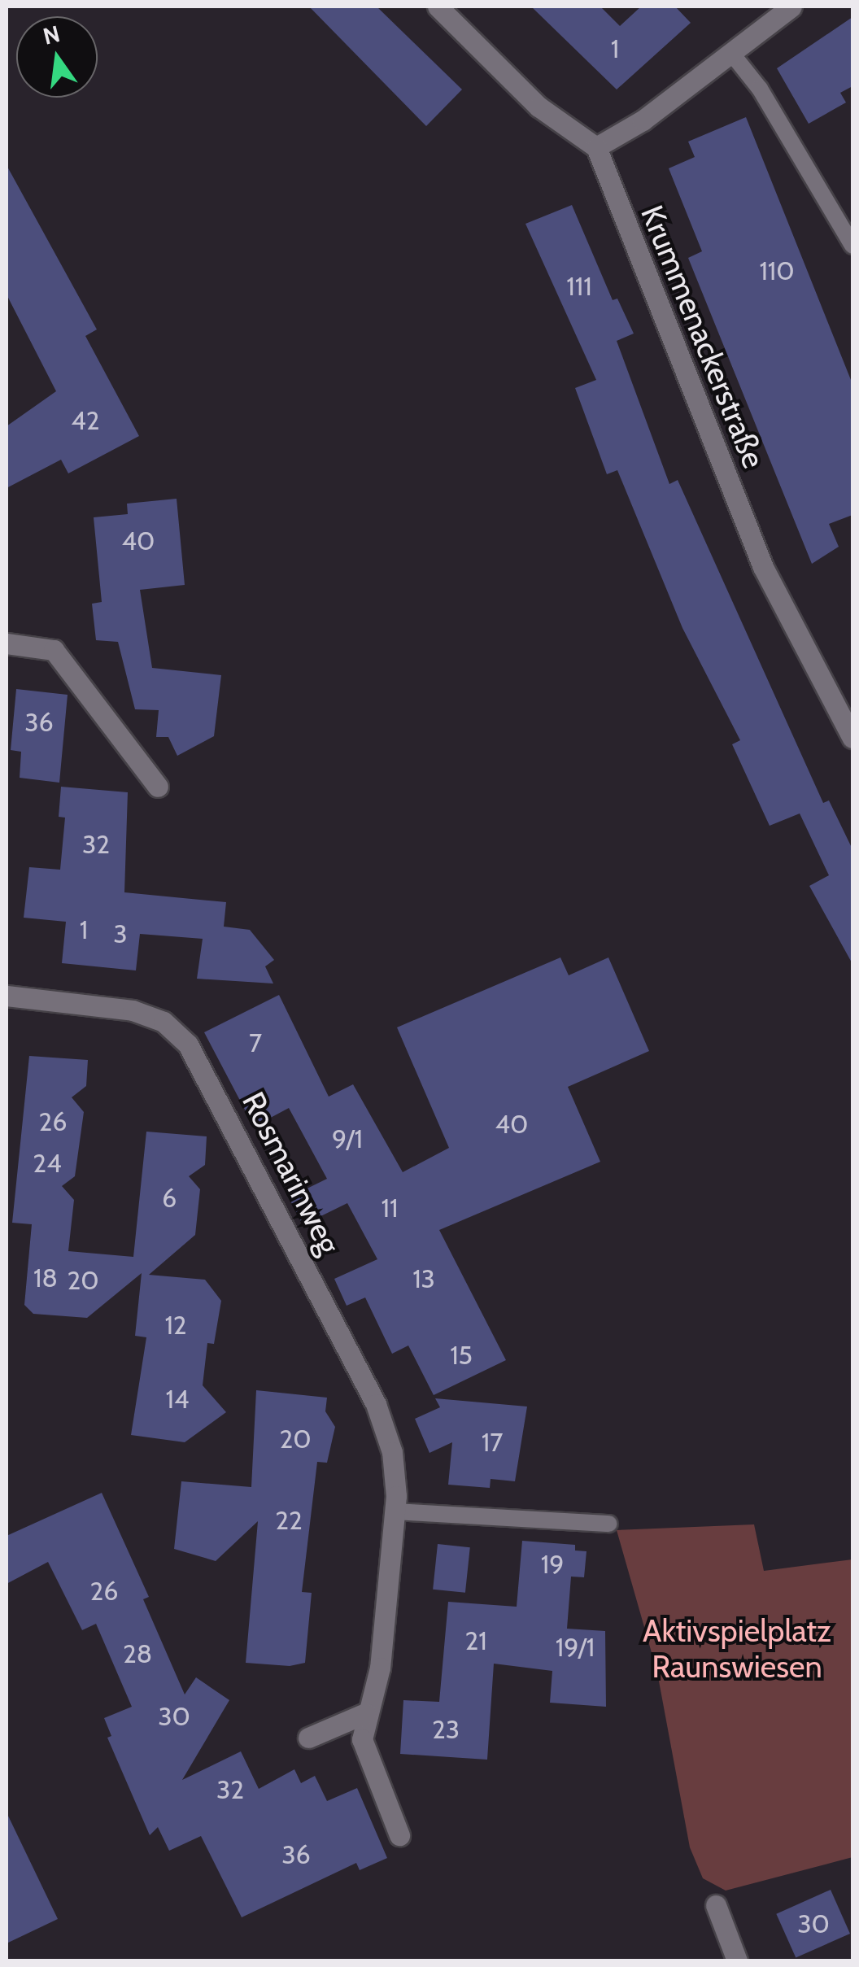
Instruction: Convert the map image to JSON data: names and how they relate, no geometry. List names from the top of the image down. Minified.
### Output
{"streets":{"street":["Krummenackerstraße","Rosmarinweg"]},"parks":["Aktivspielplatz Raunswiesen"],"house_numbers":["1","110","111","42","40","36","32","1","3","7","26","40","9/1","24","6","11","18","13","20","12","15","14","20","17","22","19","26","21","19/1","28","30","23","32","36","30"],"north":"top"}
